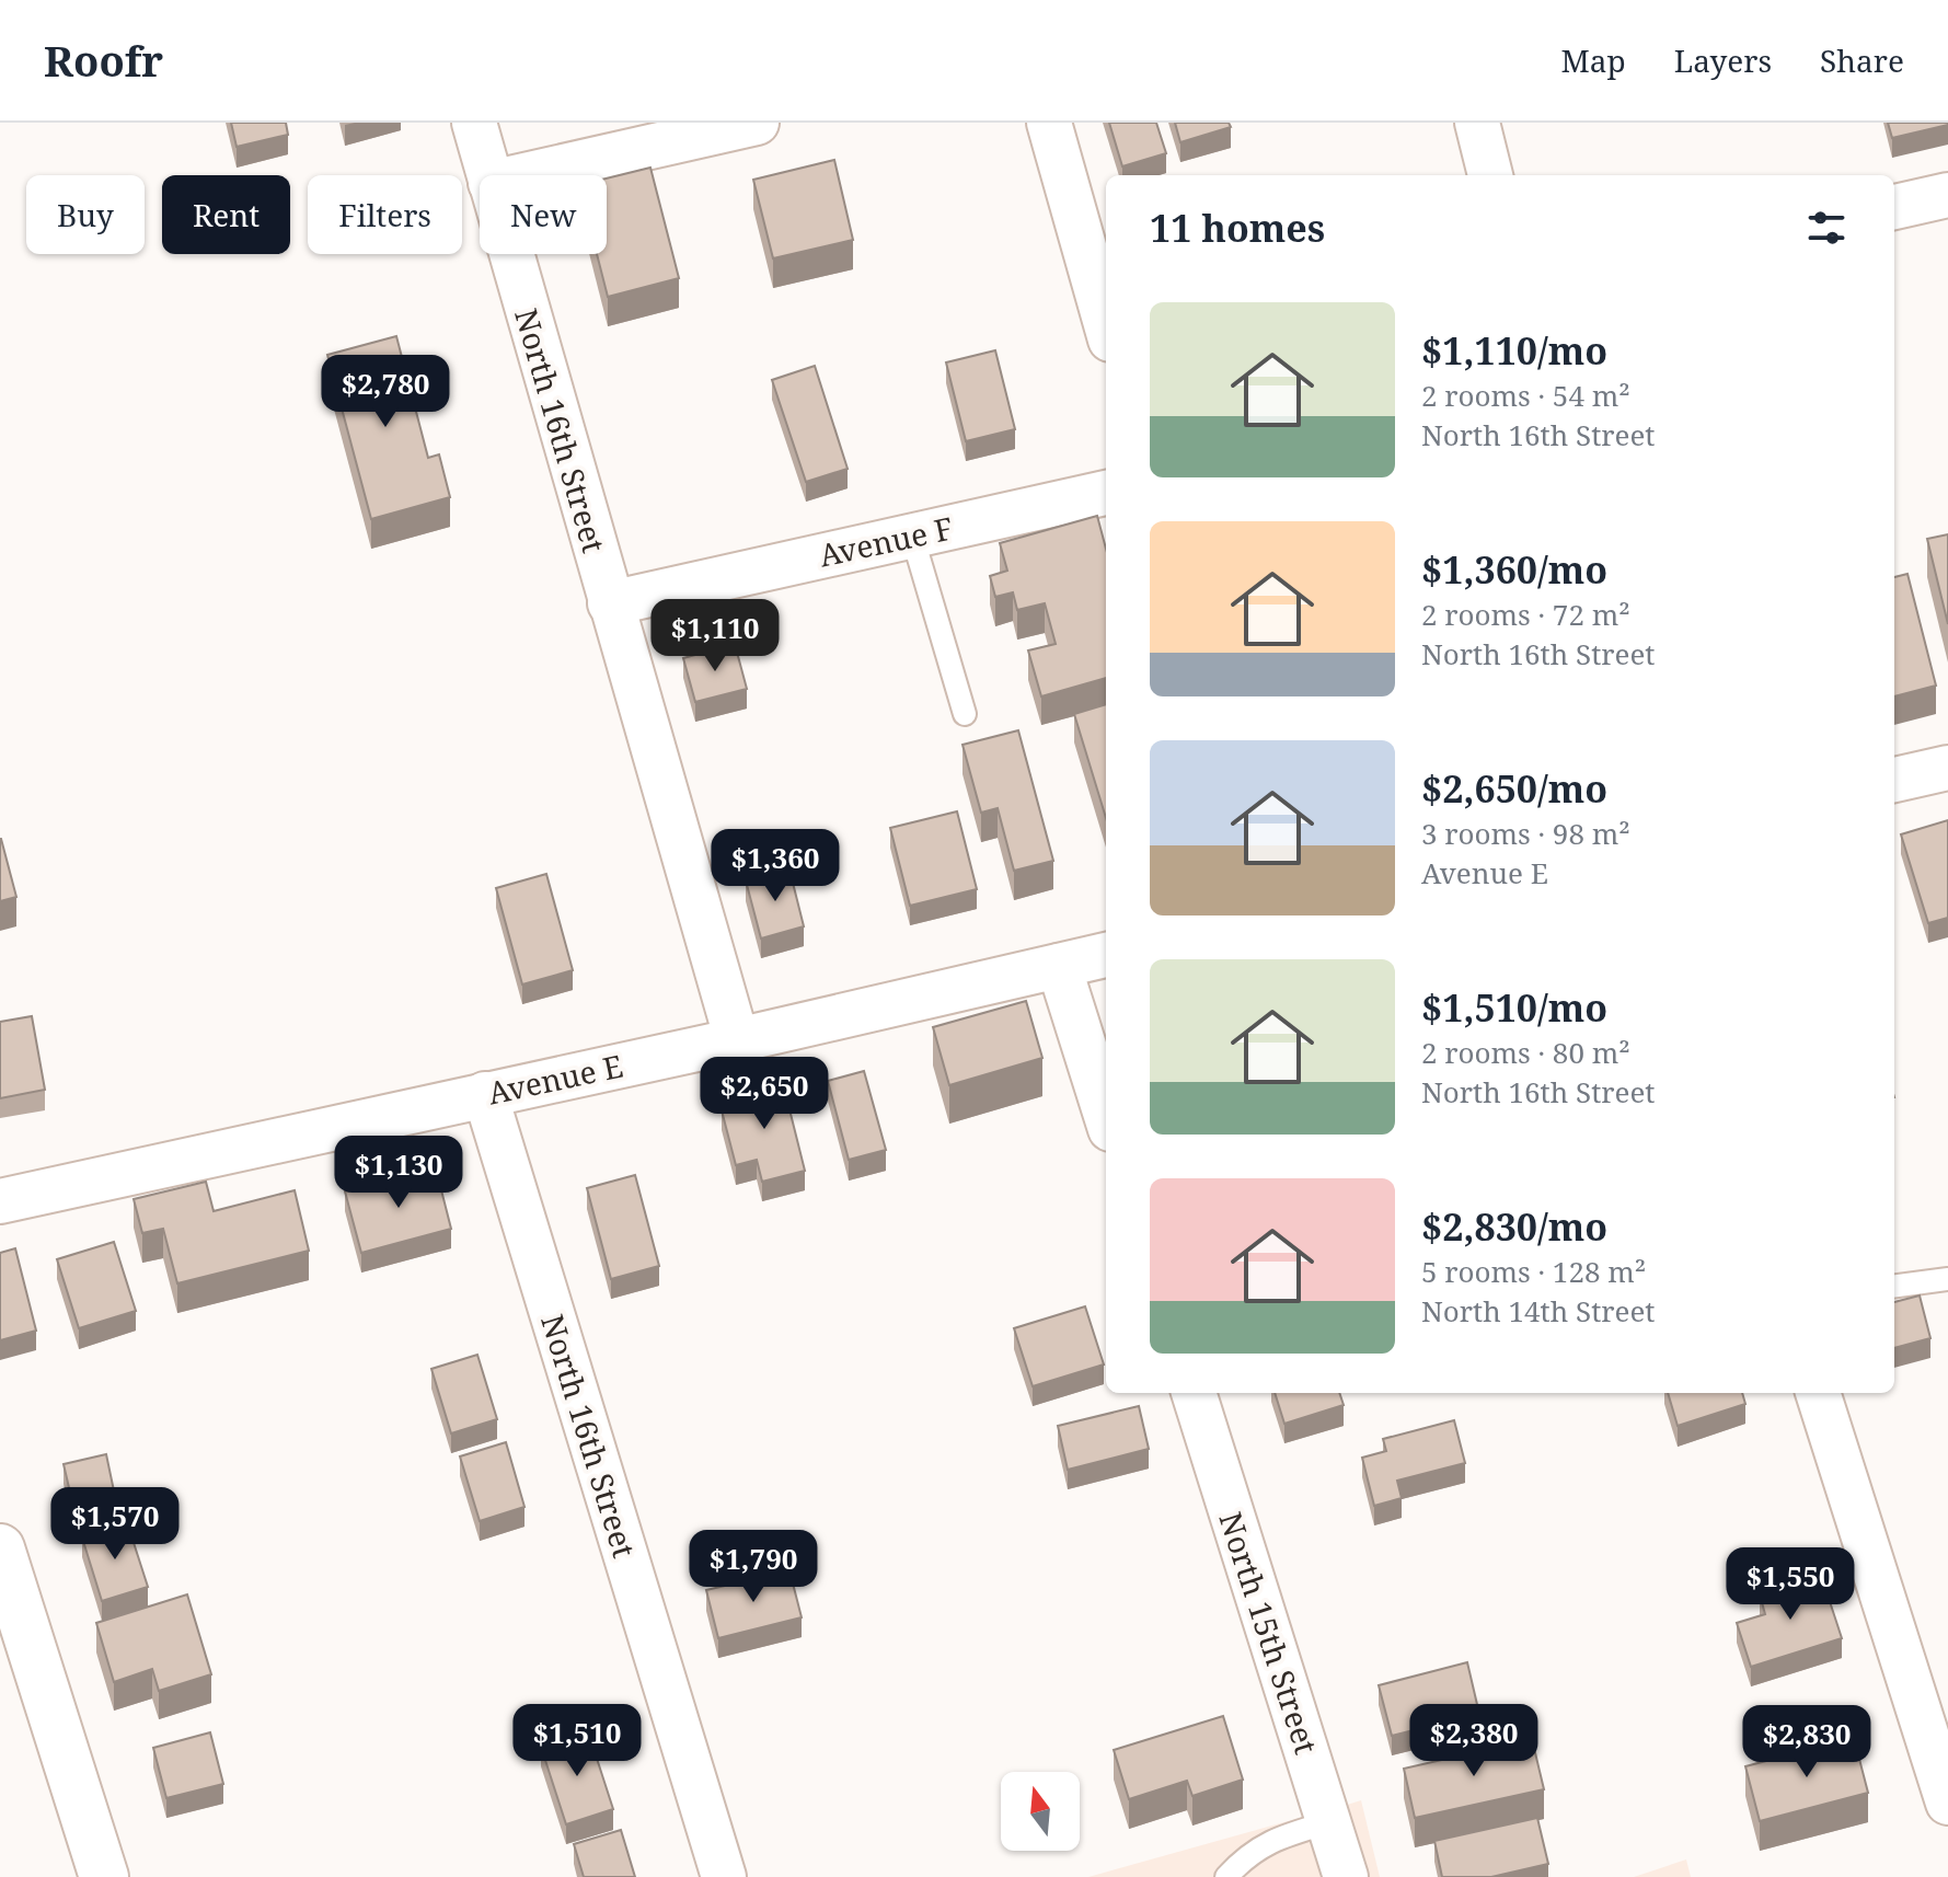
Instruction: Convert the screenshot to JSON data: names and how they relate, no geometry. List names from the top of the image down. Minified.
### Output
{"streets":{"street":["North 16th Street","Avenue F","Avenue E","North 15th Street"]},"crossings":[["North 16th Street","Avenue F"],["North 16th Street","Avenue E"]],"north":"top","page":{"header":"Roofr","nav":["Map","Layers","Share"],"chip":["Buy","Rent","Filters","New"],"heading":"11 homes","list":[{"name":"$1,110/mo","note":"2 rooms · 54 m² · North 16th Street"},{"name":"$1,360/mo","note":"2 rooms · 72 m² · North 16th Street"},{"name":"$2,650/mo","note":"3 rooms · 98 m² · Avenue E"},{"name":"$1,510/mo","note":"2 rooms · 80 m² · North 16th Street"},{"name":"$2,830/mo","note":"5 rooms · 128 m² · North 14th Street"}],"price":["$2,780","$1,110","$1,360","$2,650","$1,130","$1,570","$1,790","$1,550","$1,510","$2,380","$2,830"]}}
